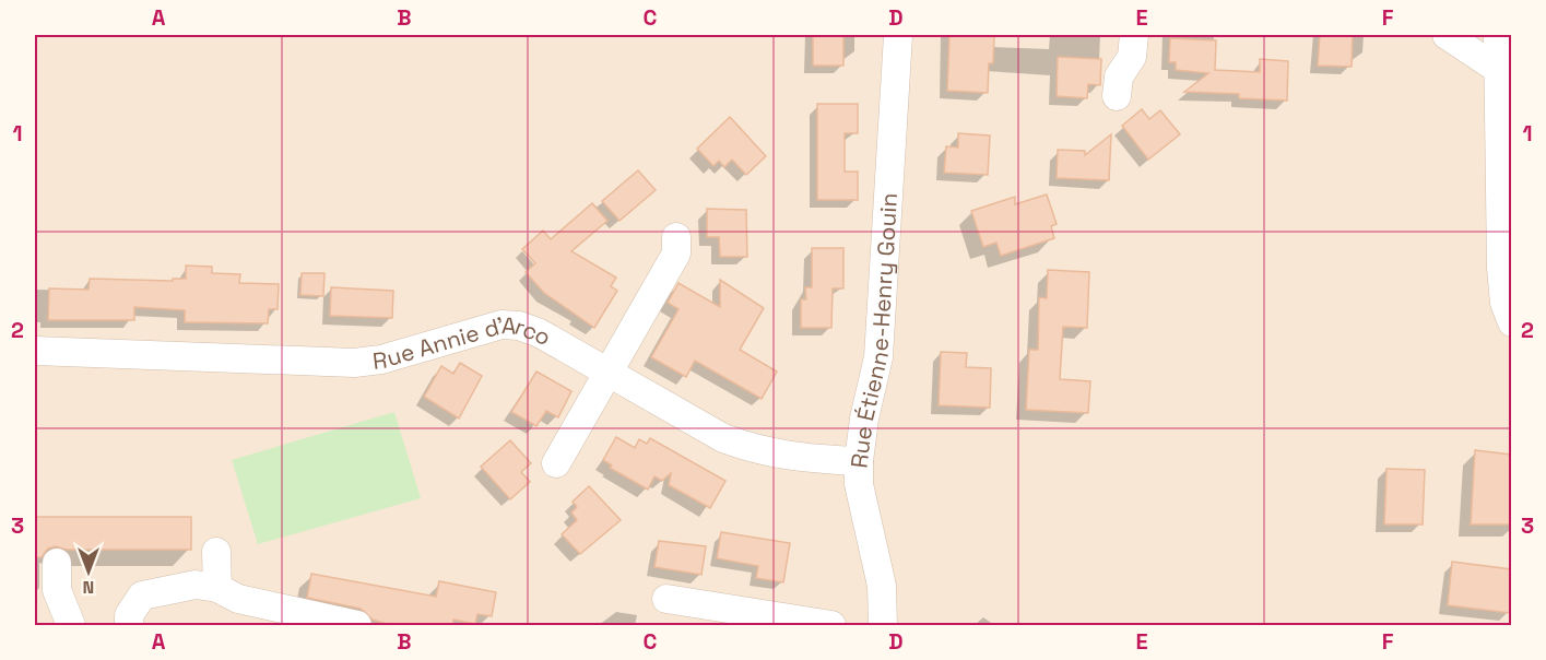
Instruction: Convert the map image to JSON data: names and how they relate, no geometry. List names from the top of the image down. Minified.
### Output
{"streets":{"street":["Rue Étienne-Henry Gouin","Rue Annie d'Arco"]},"crossings":[["Rue Étienne-Henry Gouin","Rue Annie d'Arco"]],"north":"bottom","grid":{"columns":["A","B","C","D","E","F"],"rows":["1","2","3"]}}
